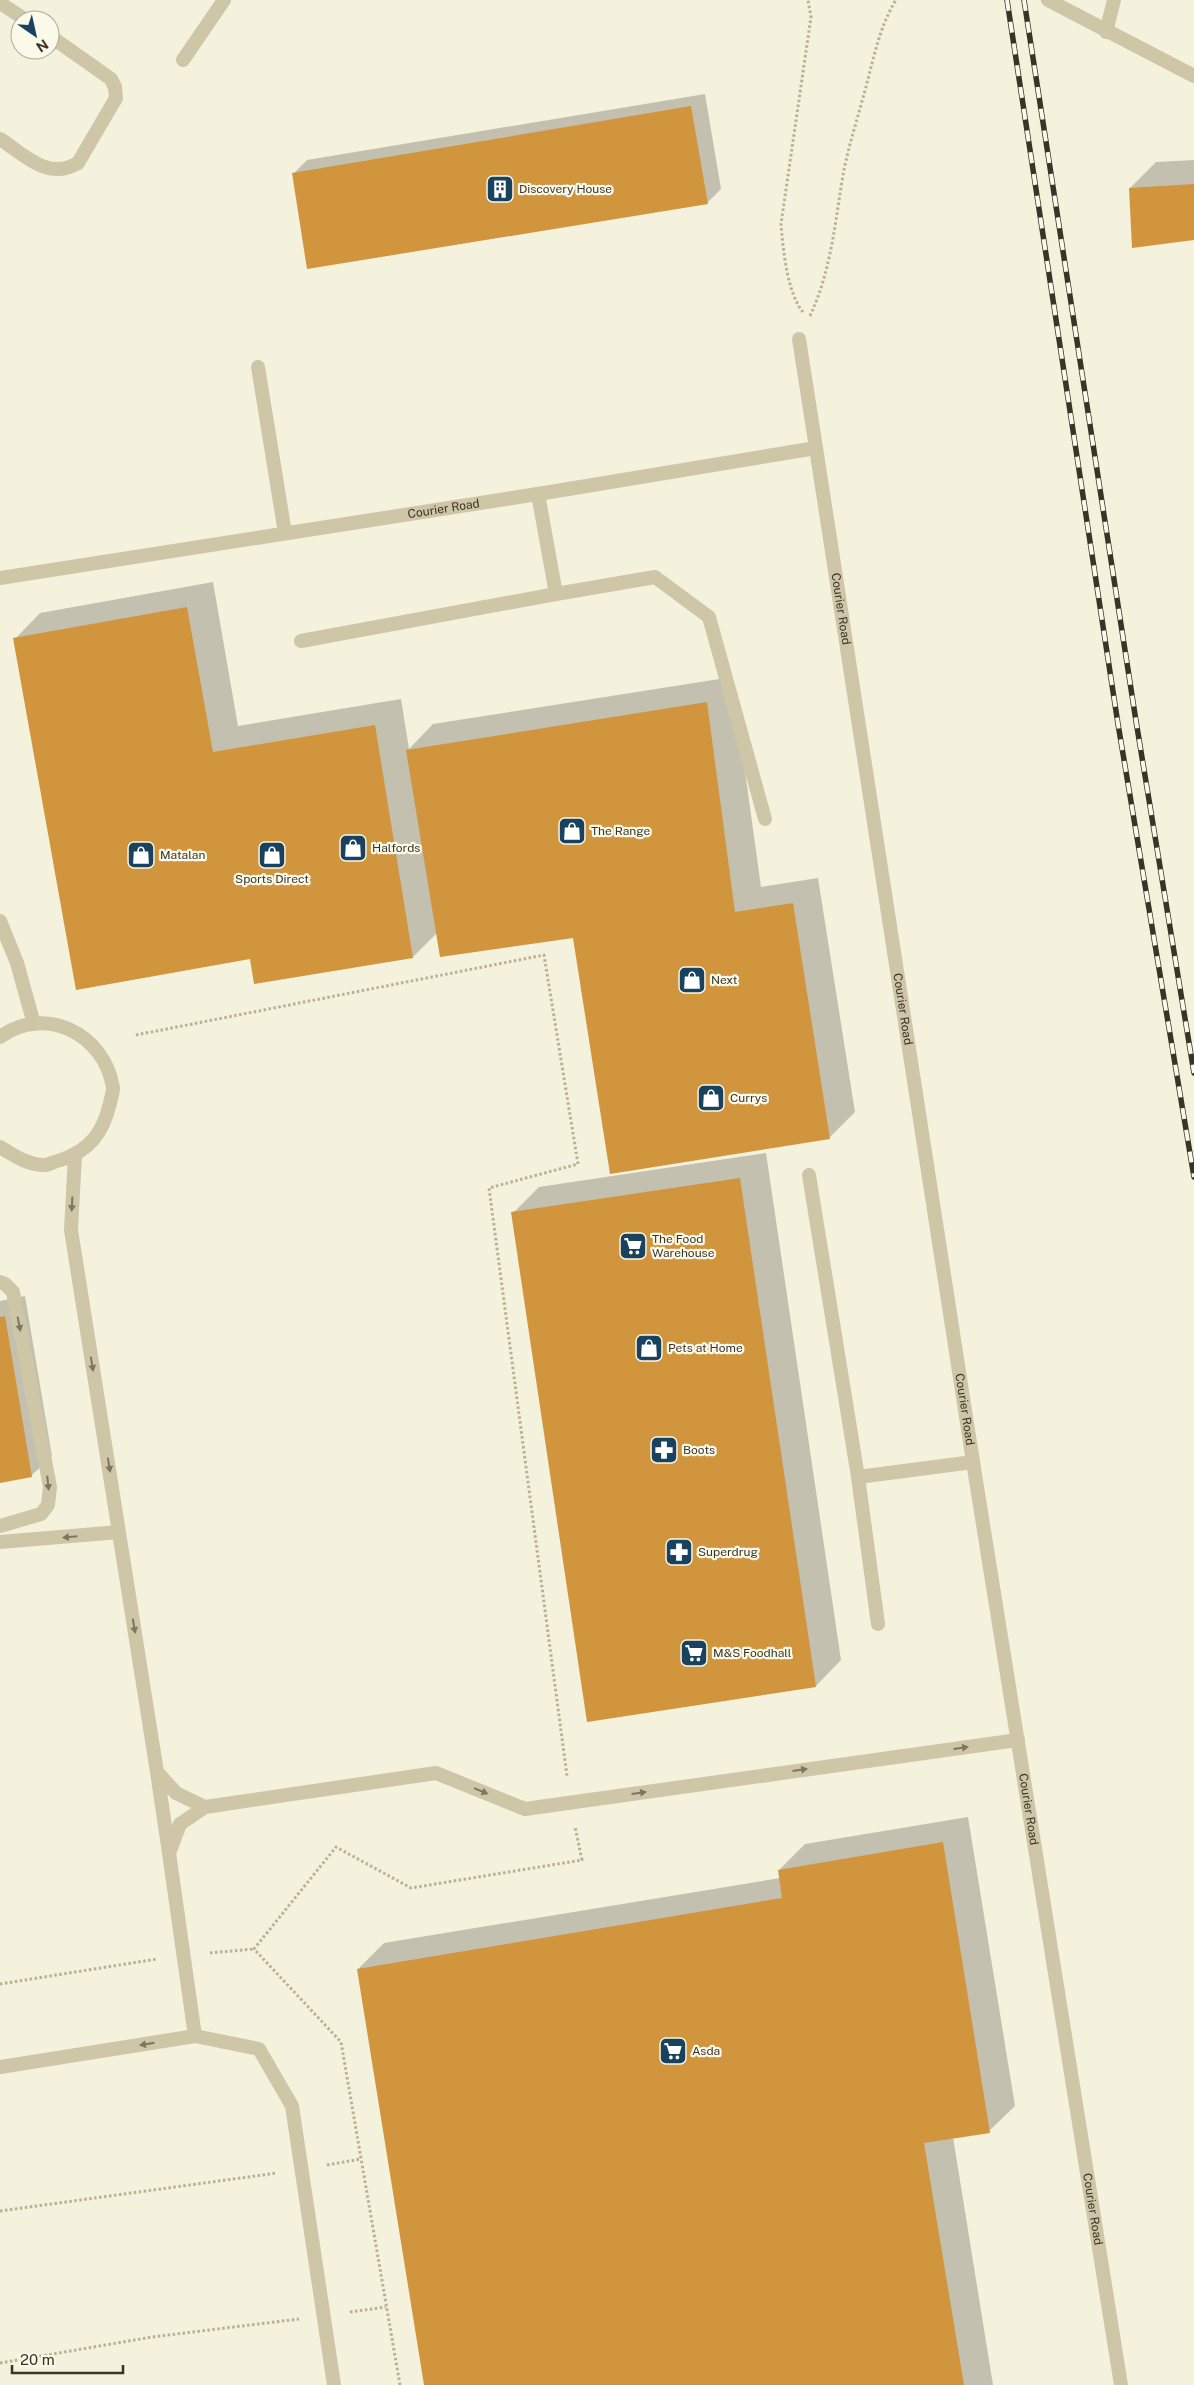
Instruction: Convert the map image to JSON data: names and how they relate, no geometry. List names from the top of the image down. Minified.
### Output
{"streets":{"street":["Courier Road"]},"places":{"building":["Discovery House"],"shop":["The Range","Halfords","Matalan","Sports Direct","Next","Currys","Pets at Home"],"supermarket":["The Food Warehouse","M&S Foodhall","Asda"],"pharmacy":["Boots","Superdrug"]},"scale_bar":"20 m","north":"bottom right"}
